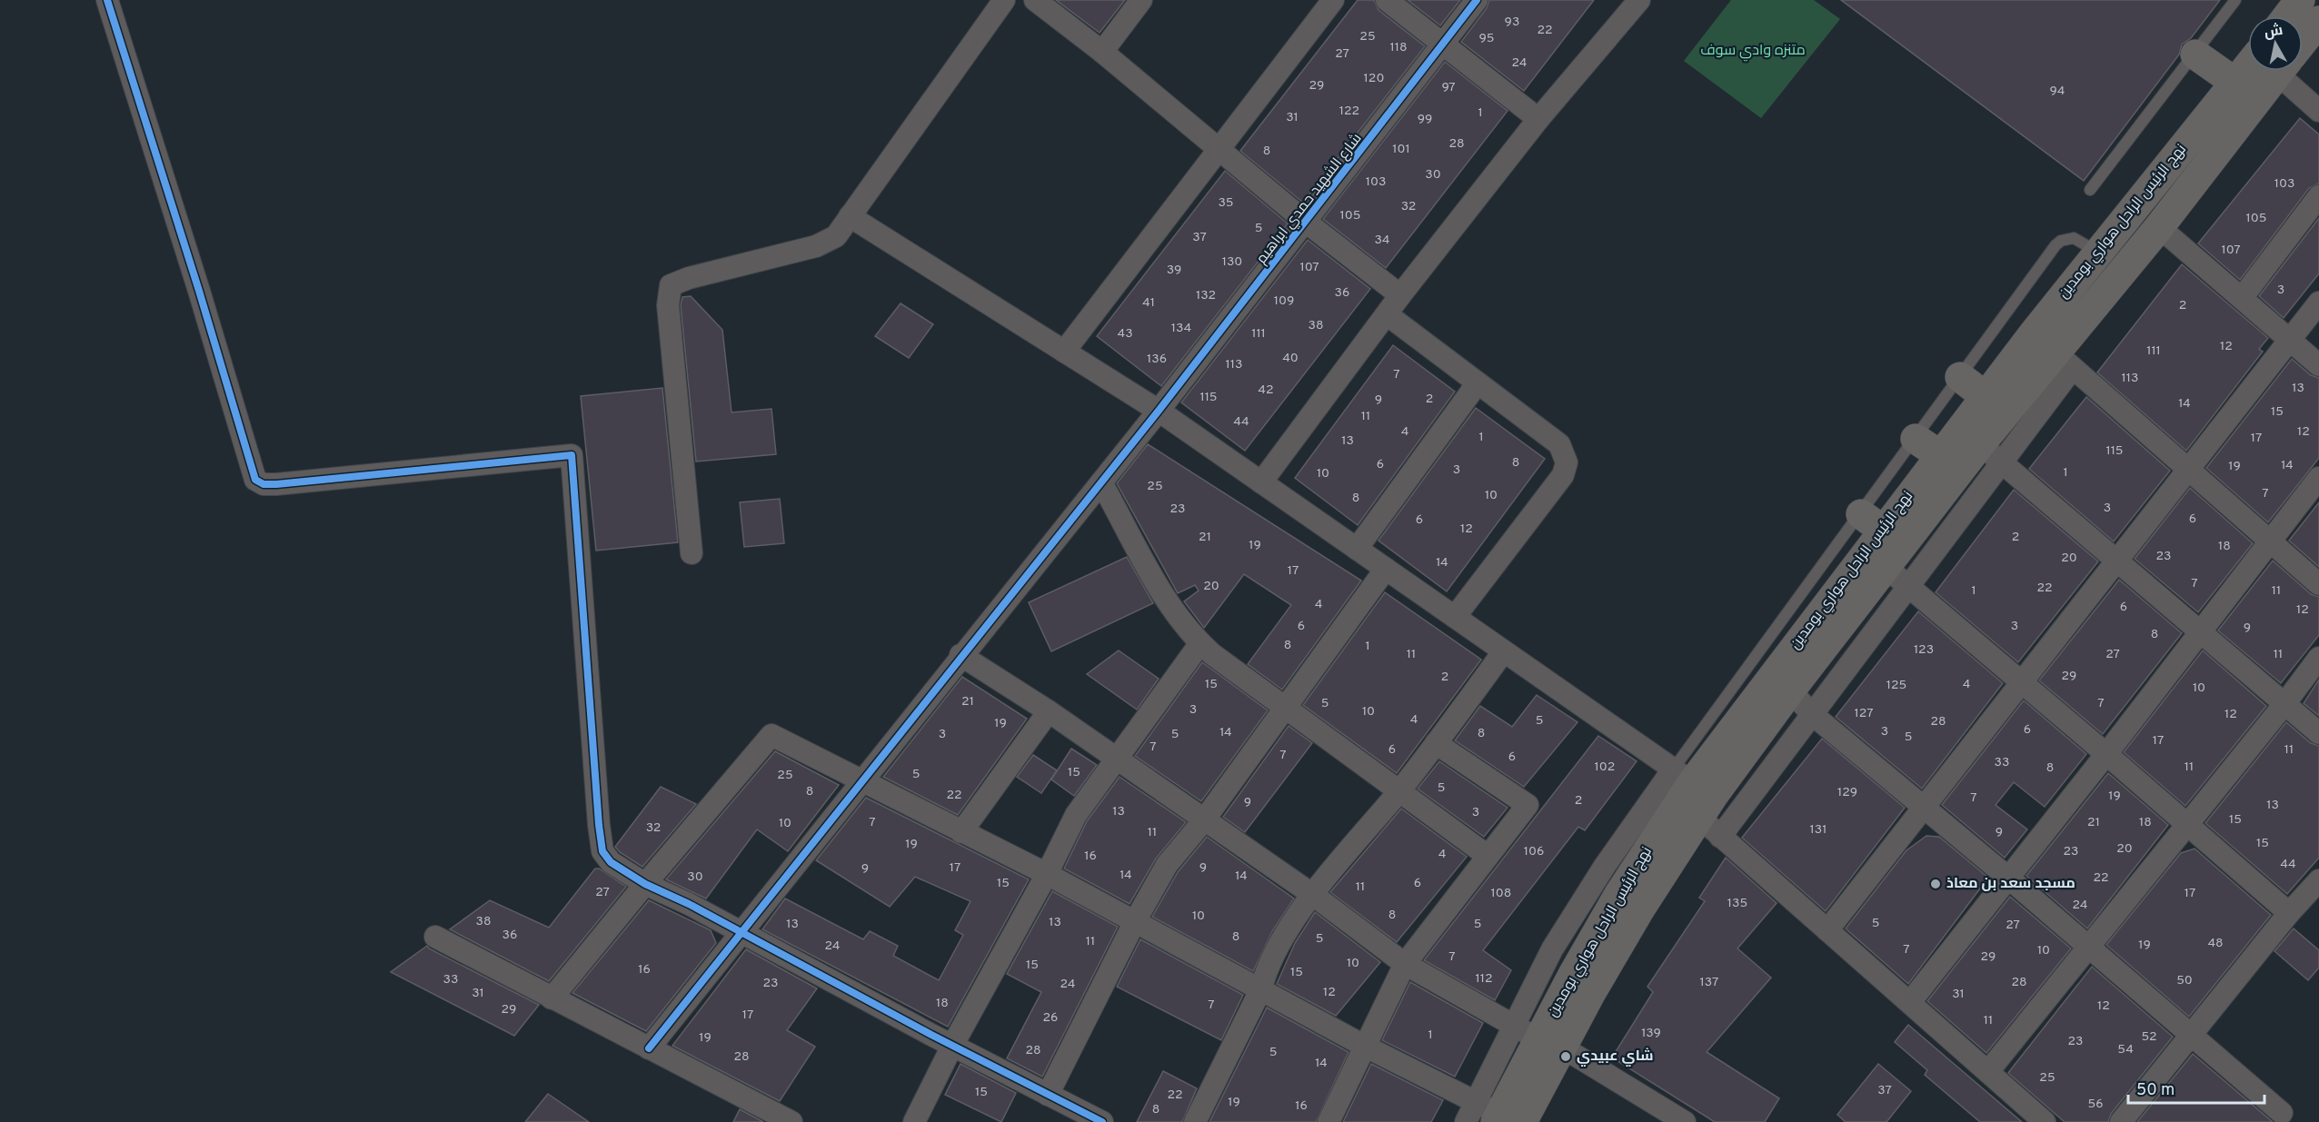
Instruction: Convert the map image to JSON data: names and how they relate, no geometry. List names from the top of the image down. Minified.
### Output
{"streets":{"main road":["نهج الرئيس الراحل هواري بومدين"],"street":["شارع الشهيد حمدي ابراهيم"]},"parks":["متنزه وادي سوف"],"places":["مسجد سعد بن معاذ","شاي عبيدي"],"house_numbers":["93","22","25","95","118","27","24","120","29","97","94","122","1","31","99","28","101","8","30","103","103","35","32","105","105","5","37","34","107","130","107","39","3","36","132","109","41","2","38","134","43","111","12","111","40","136","113","7","113","13","42","115","2","9","14","15","11","44","4","12","1","17","13","115","8","6","14","19","3","1","10","25","7","10","8","3","23","6","6","12","21","2","19","18","23","20","14","17","7","20","22","1","11","4","6","12","6","3","9","8","8","1","123","11","27","11","29","2","15","4","125","10","21","5","7","3","10","127","12","4","5","28","19","6","3","14","8","3","5","5","17","7","6","11","7","6","33","102","11","8","15","5","25","5","8","129","22","19","7","2","9","13","13","3","15","7","21","18","10","32","131","11","9","15","19","20","106","23","4","16","44","17","9","9","14","14","30","22","15","6","11","27","108","17","135","24","8","10","38","13","5","13","5","27","36","8","5","11","48","19","24","7","10","7","29","10","15","16","15","112","33","50","137","28","23","24","12","31","31","18","7","12","29","17","26","11","139","1","52","19","23","54","28","5","28","14","25","37","15","22","19","56","16","8"],"scale_bar":"50 m","north":"top"}
